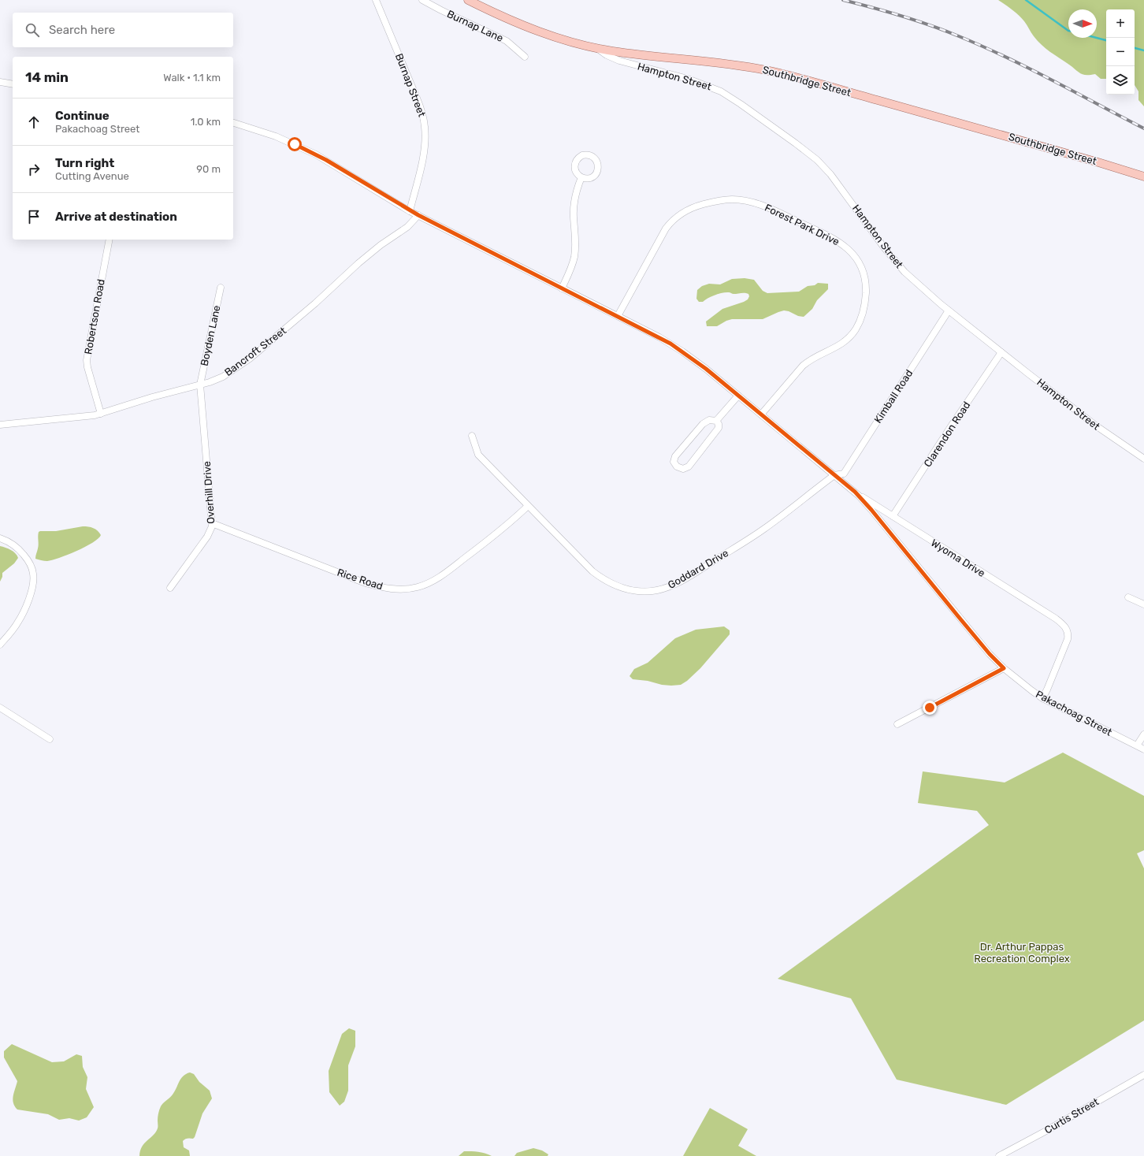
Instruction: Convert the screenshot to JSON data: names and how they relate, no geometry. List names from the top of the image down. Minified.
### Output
{"streets":{"main road":["Southbridge Street"],"street":["Burnap Lane","Hampton Street","Burnap Street","Forest Park Drive","Robertson Road","Boyden Lane","Bancroft Street","Kimball Road","Clarendon Road","Overhill Drive","Wyoma Drive","Goddard Drive","Rice Road","Pakachoag Street","Curtis Street"]},"crossings":[["Hampton Street","Southbridge Street"],["Hampton Street","Kimball Road"],["Hampton Street","Clarendon Road"],["Burnap Street","Pakachoag Street"],["Forest Park Drive","Pakachoag Street"],["Robertson Road","Bancroft Street"],["Boyden Lane","Bancroft Street"],["Boyden Lane","Overhill Drive"],["Bancroft Street","Overhill Drive"],["Bancroft Street","Pakachoag Street"],["Kimball Road","Goddard Drive"],["Kimball Road","Pakachoag Street"],["Clarendon Road","Wyoma Drive"],["Overhill Drive","Rice Road"],["Wyoma Drive","Pakachoag Street"],["Goddard Drive","Rice Road"],["Goddard Drive","Pakachoag Street"]],"parks":["Dr. Arthur Pappas Recreation Complex"],"north":"right","page":{"map_buttons":["+","−"],"search":"Search here","heading":["14 min","Walk · 1.1 km"],"list":[["Continue","Pakachoag Street","1.0 km"],["Turn right","Cutting Avenue","90 m"],"Arrive at destination"]}}
